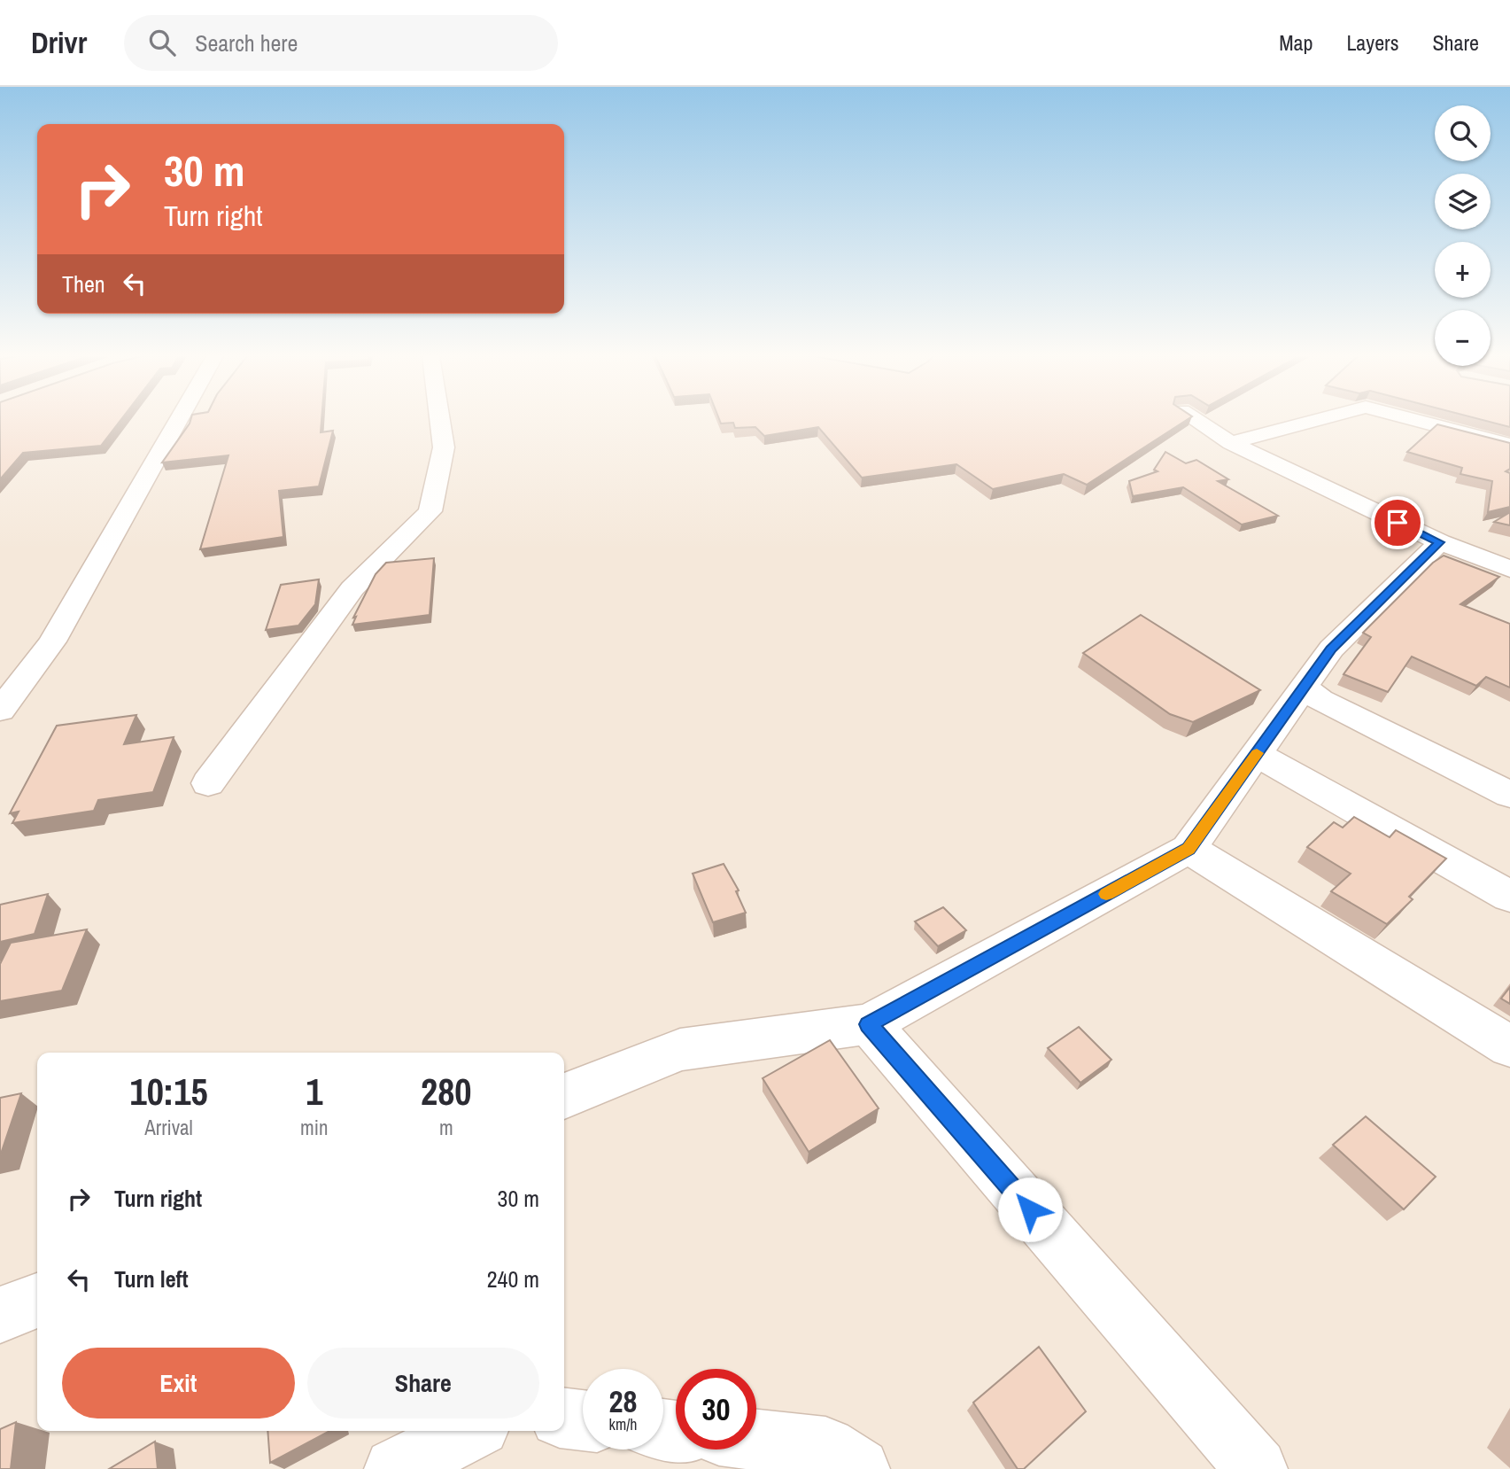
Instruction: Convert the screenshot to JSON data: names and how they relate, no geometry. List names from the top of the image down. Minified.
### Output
{"page":{"header":"Drivr","search":"Search here","nav":["Map","Layers","Share"],"map_buttons":["+","−"],"turn":["30 m","Turn right"],"then":"Then","eta":["10:15","Arrival","1","min","280","m"],"list":[{"name":"Turn right","value":"30 m"},{"name":"Turn left","value":"240 m"}],"buttons":["Exit","Share"],"speed":"28 km/h","limit":"30"}}
